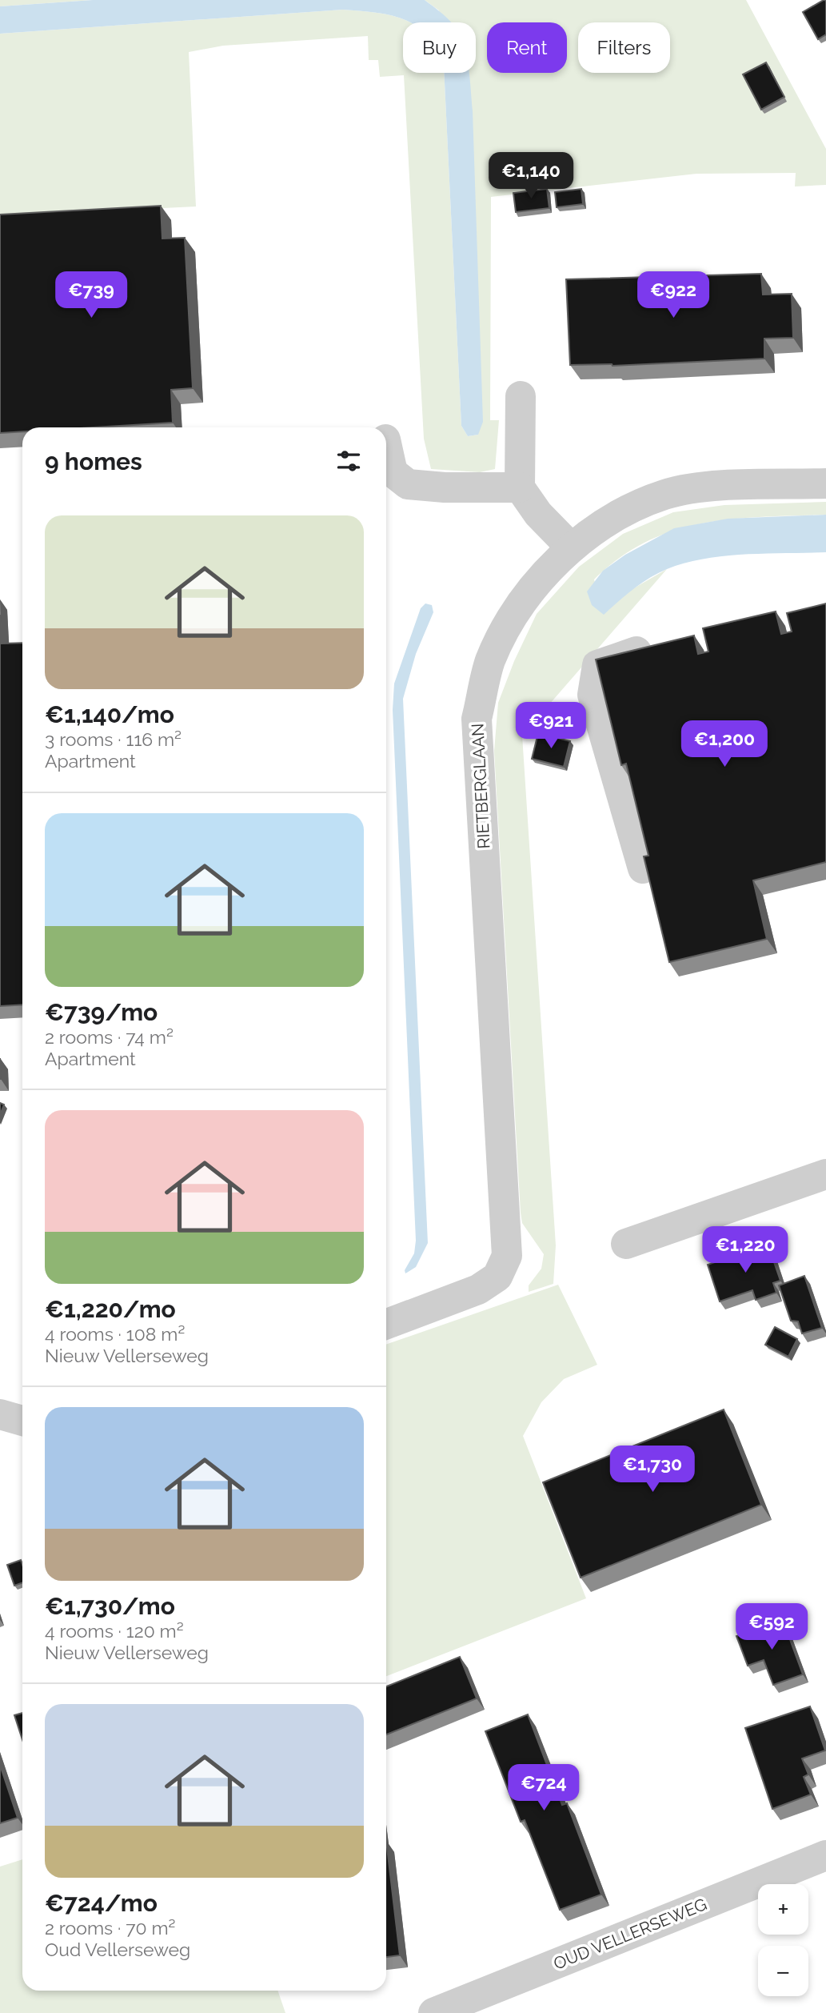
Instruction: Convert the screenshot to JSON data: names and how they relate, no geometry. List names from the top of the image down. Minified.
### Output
{"streets":{"street":["RIETBERGLAAN","OUD VELLERSEWEG"]},"page":{"chip":["Buy","Rent","Filters"],"price":["€1,140","€739","€922","€921","€1,200","€1,220","€1,730","€592","€724"],"heading":"9 homes","list":[{"name":"€1,140/mo","note":"3 rooms · 116 m² · Apartment"},{"name":"€739/mo","note":"2 rooms · 74 m² · Apartment"},{"name":"€1,220/mo","note":"4 rooms · 108 m² · Nieuw Vellerseweg"},{"name":"€1,730/mo","note":"4 rooms · 120 m² · Nieuw Vellerseweg"},{"name":"€724/mo","note":"2 rooms · 70 m² · Oud Vellerseweg"}],"map_buttons":["+","−"]}}
